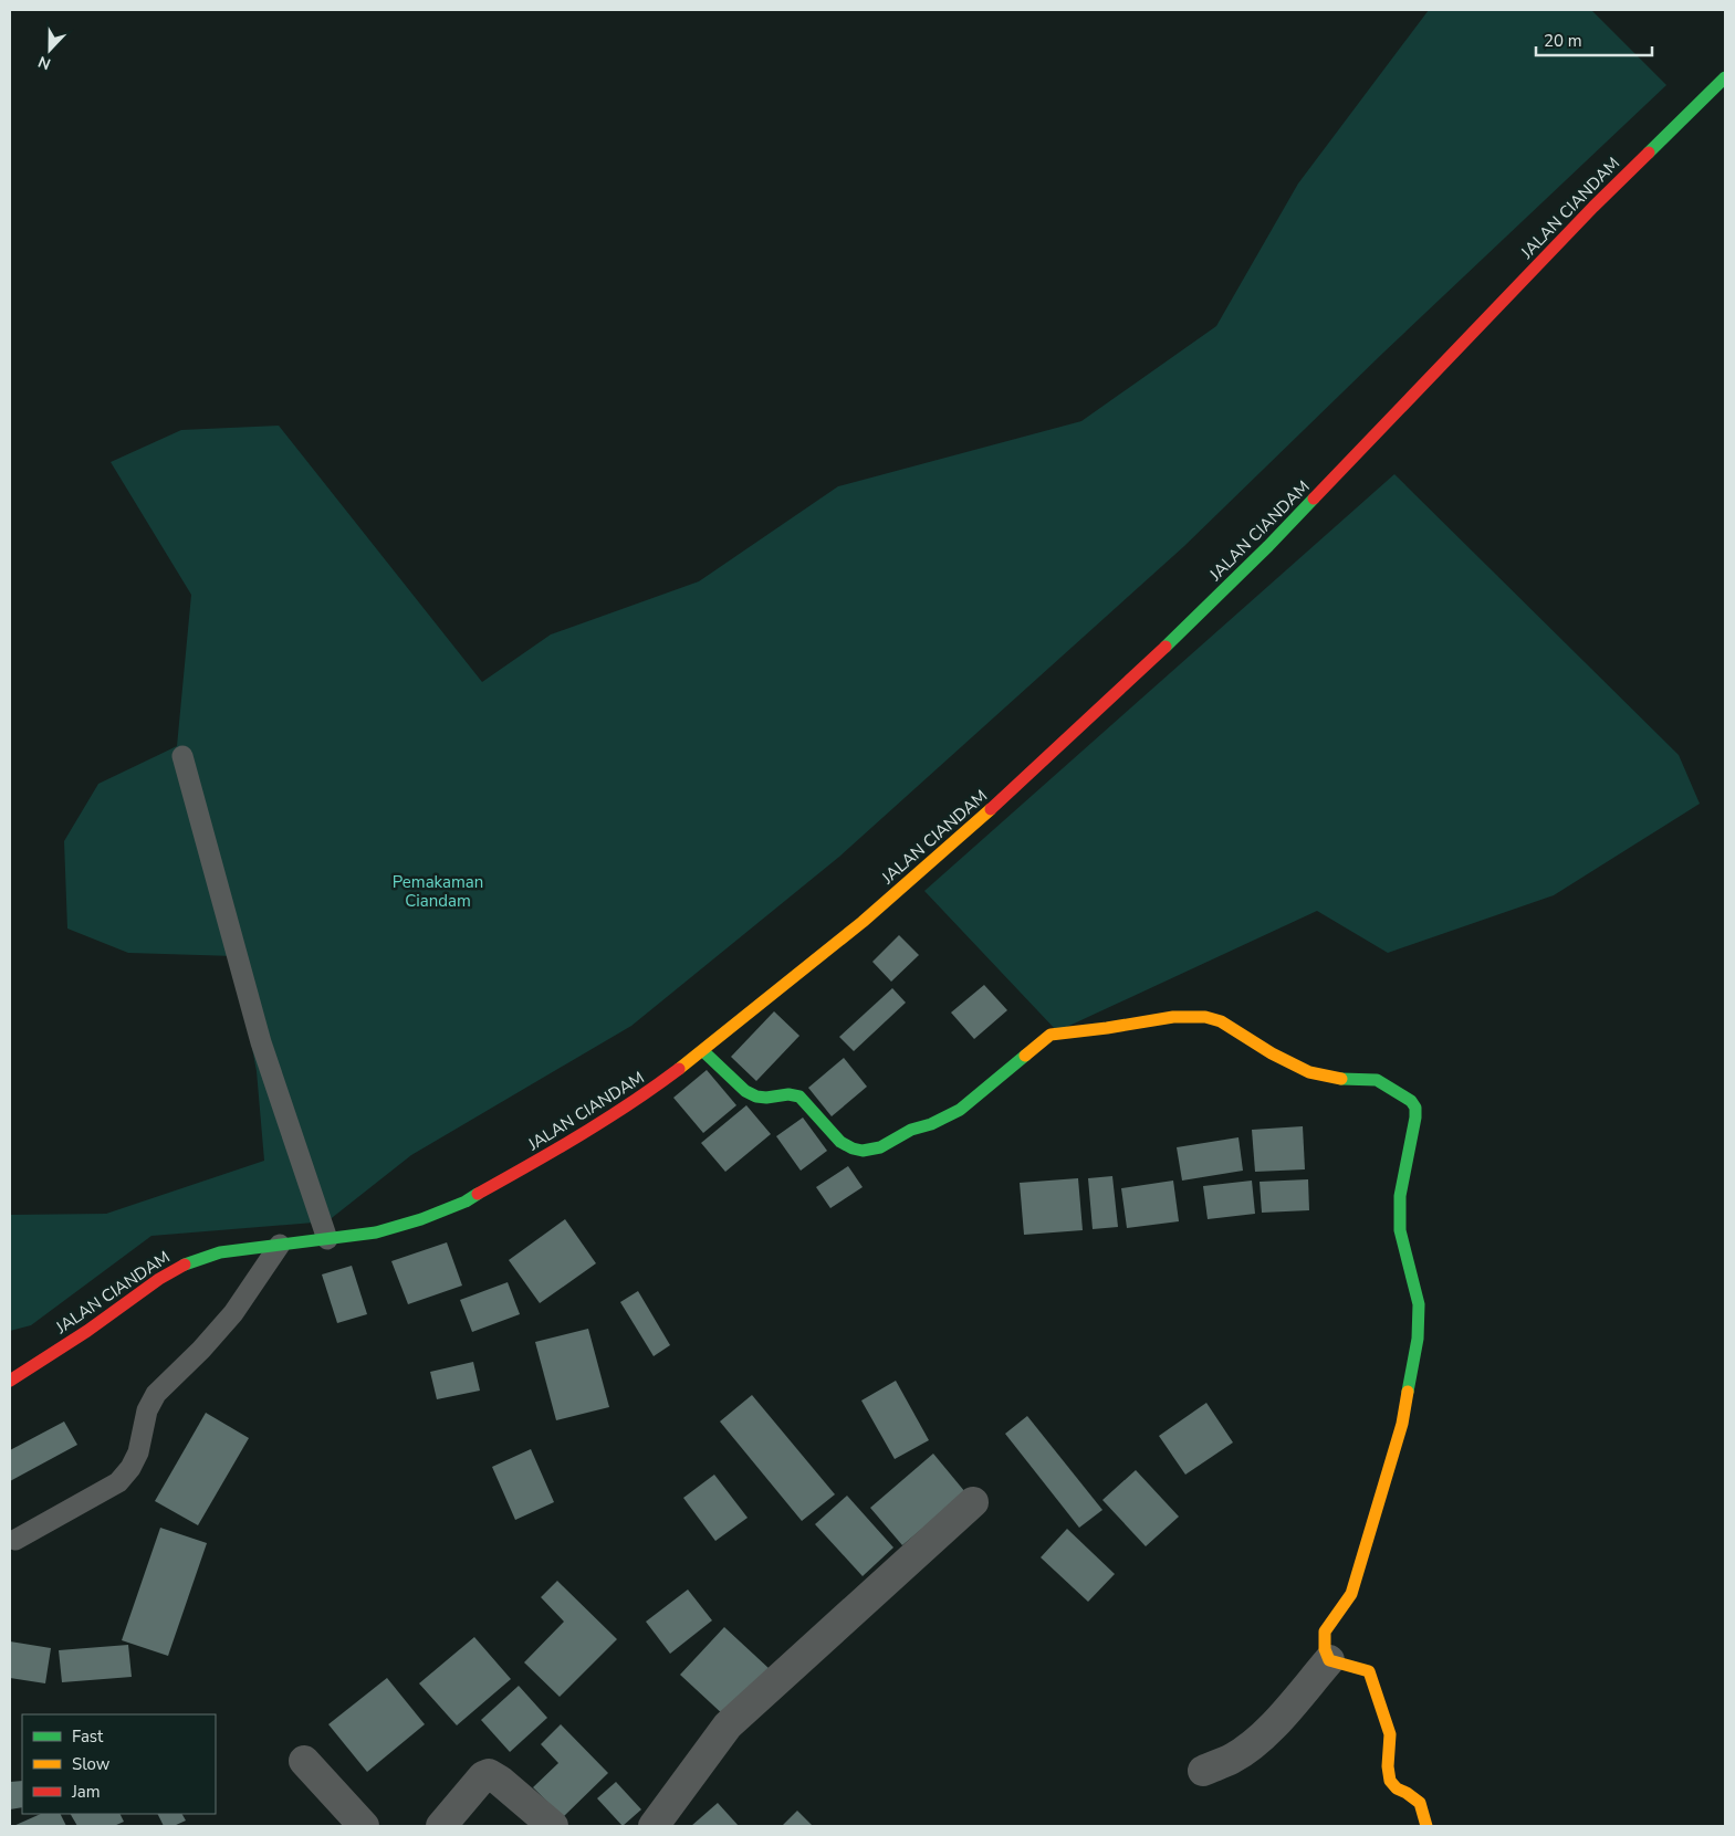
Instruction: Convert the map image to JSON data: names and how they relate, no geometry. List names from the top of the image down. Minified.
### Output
{"streets":{"street":["JALAN CIANDAM"]},"parks":["Pemakaman Ciandam"],"legend":["Fast","Slow","Jam"],"scale_bar":"20 m","north":"bottom"}
